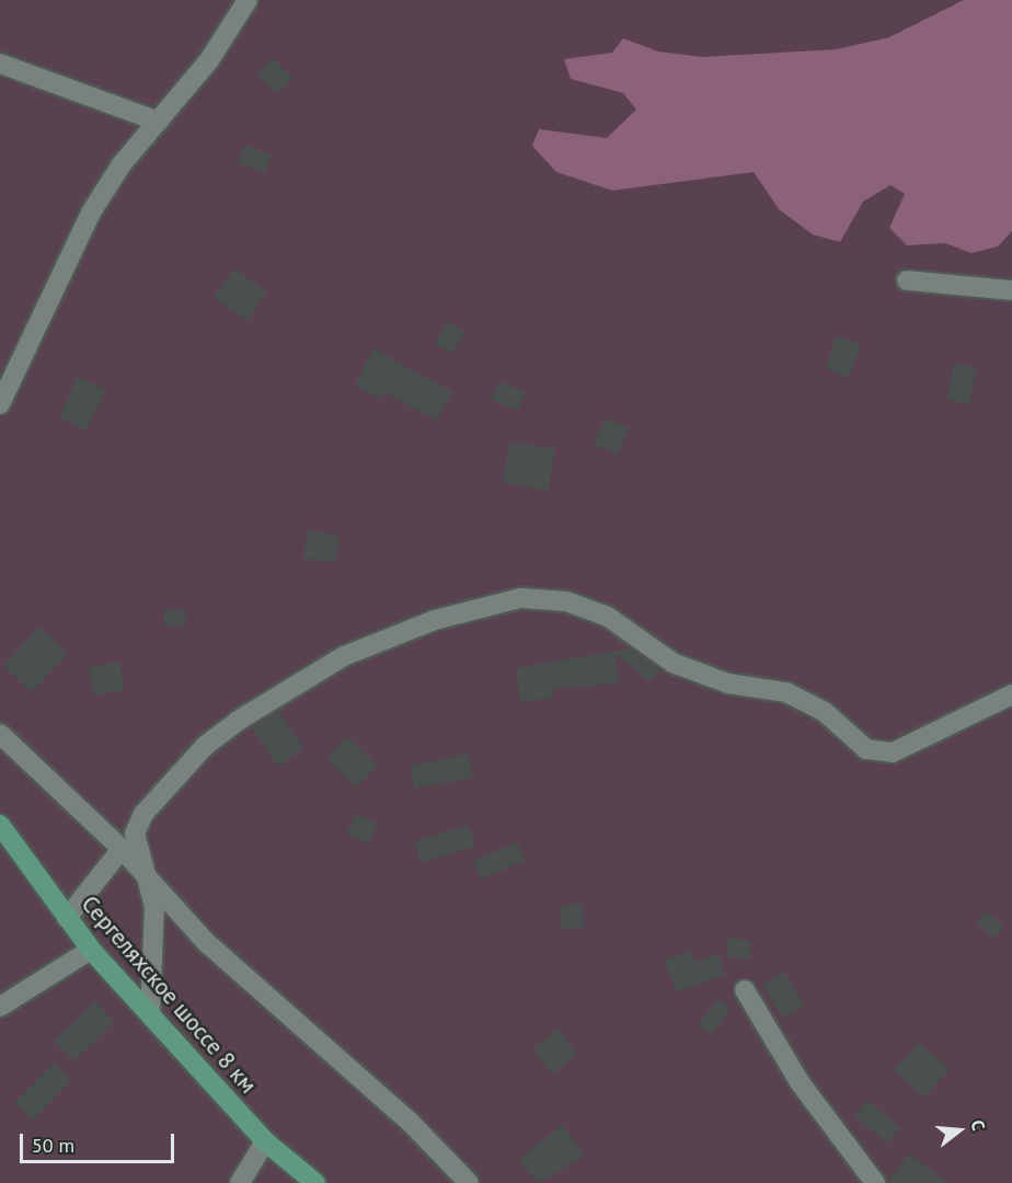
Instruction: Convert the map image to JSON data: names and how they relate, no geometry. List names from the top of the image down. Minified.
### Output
{"streets":{"main road":["Сергеляхское шоссе 8 км"]},"scale_bar":"50 m","north":"right"}
